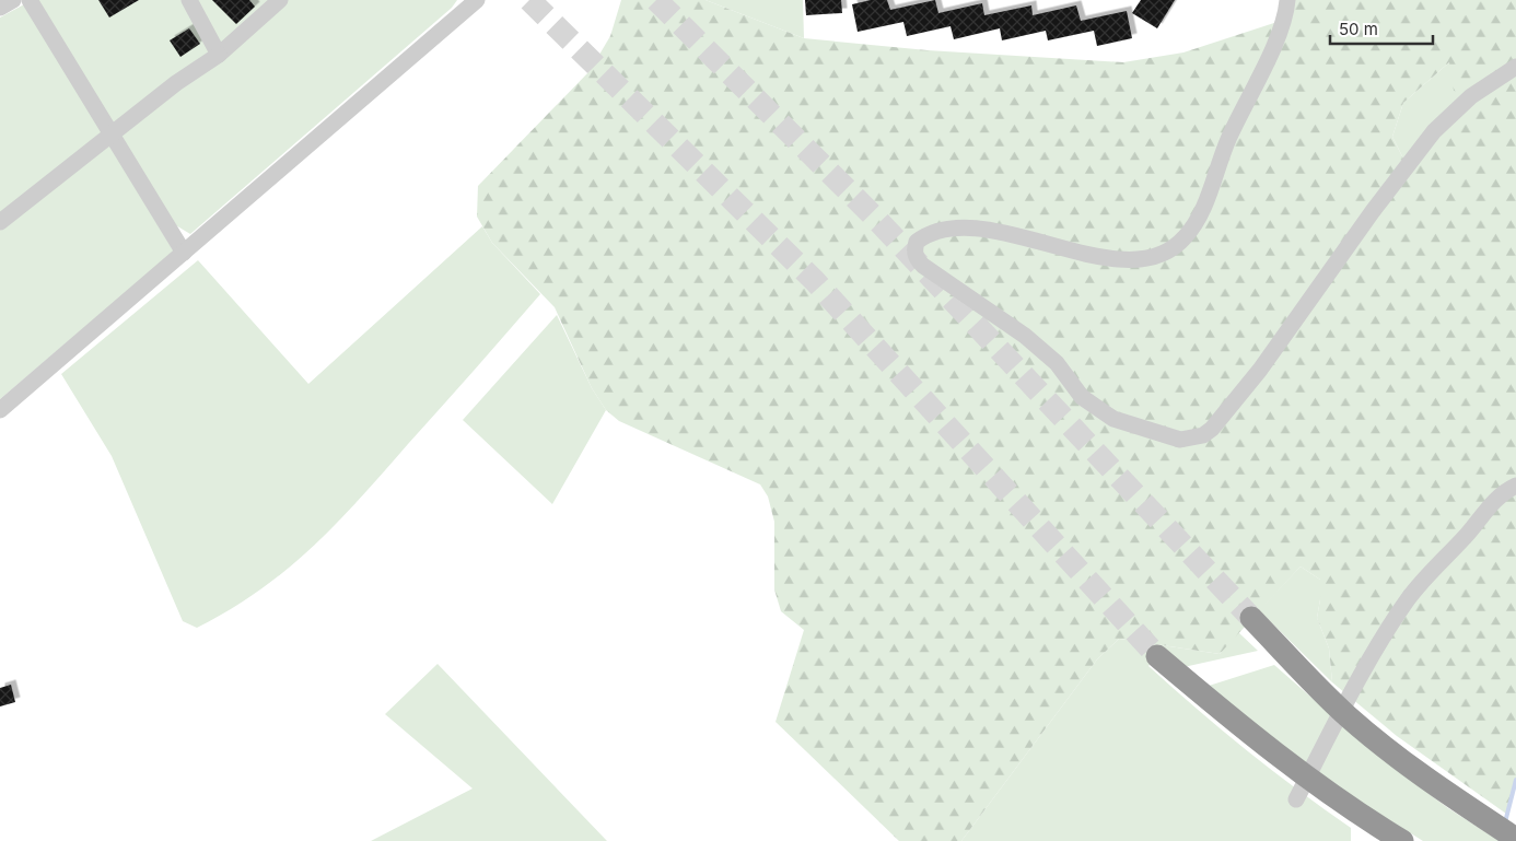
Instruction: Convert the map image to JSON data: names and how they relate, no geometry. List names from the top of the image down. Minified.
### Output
{"scale_bar":"50 m"}
